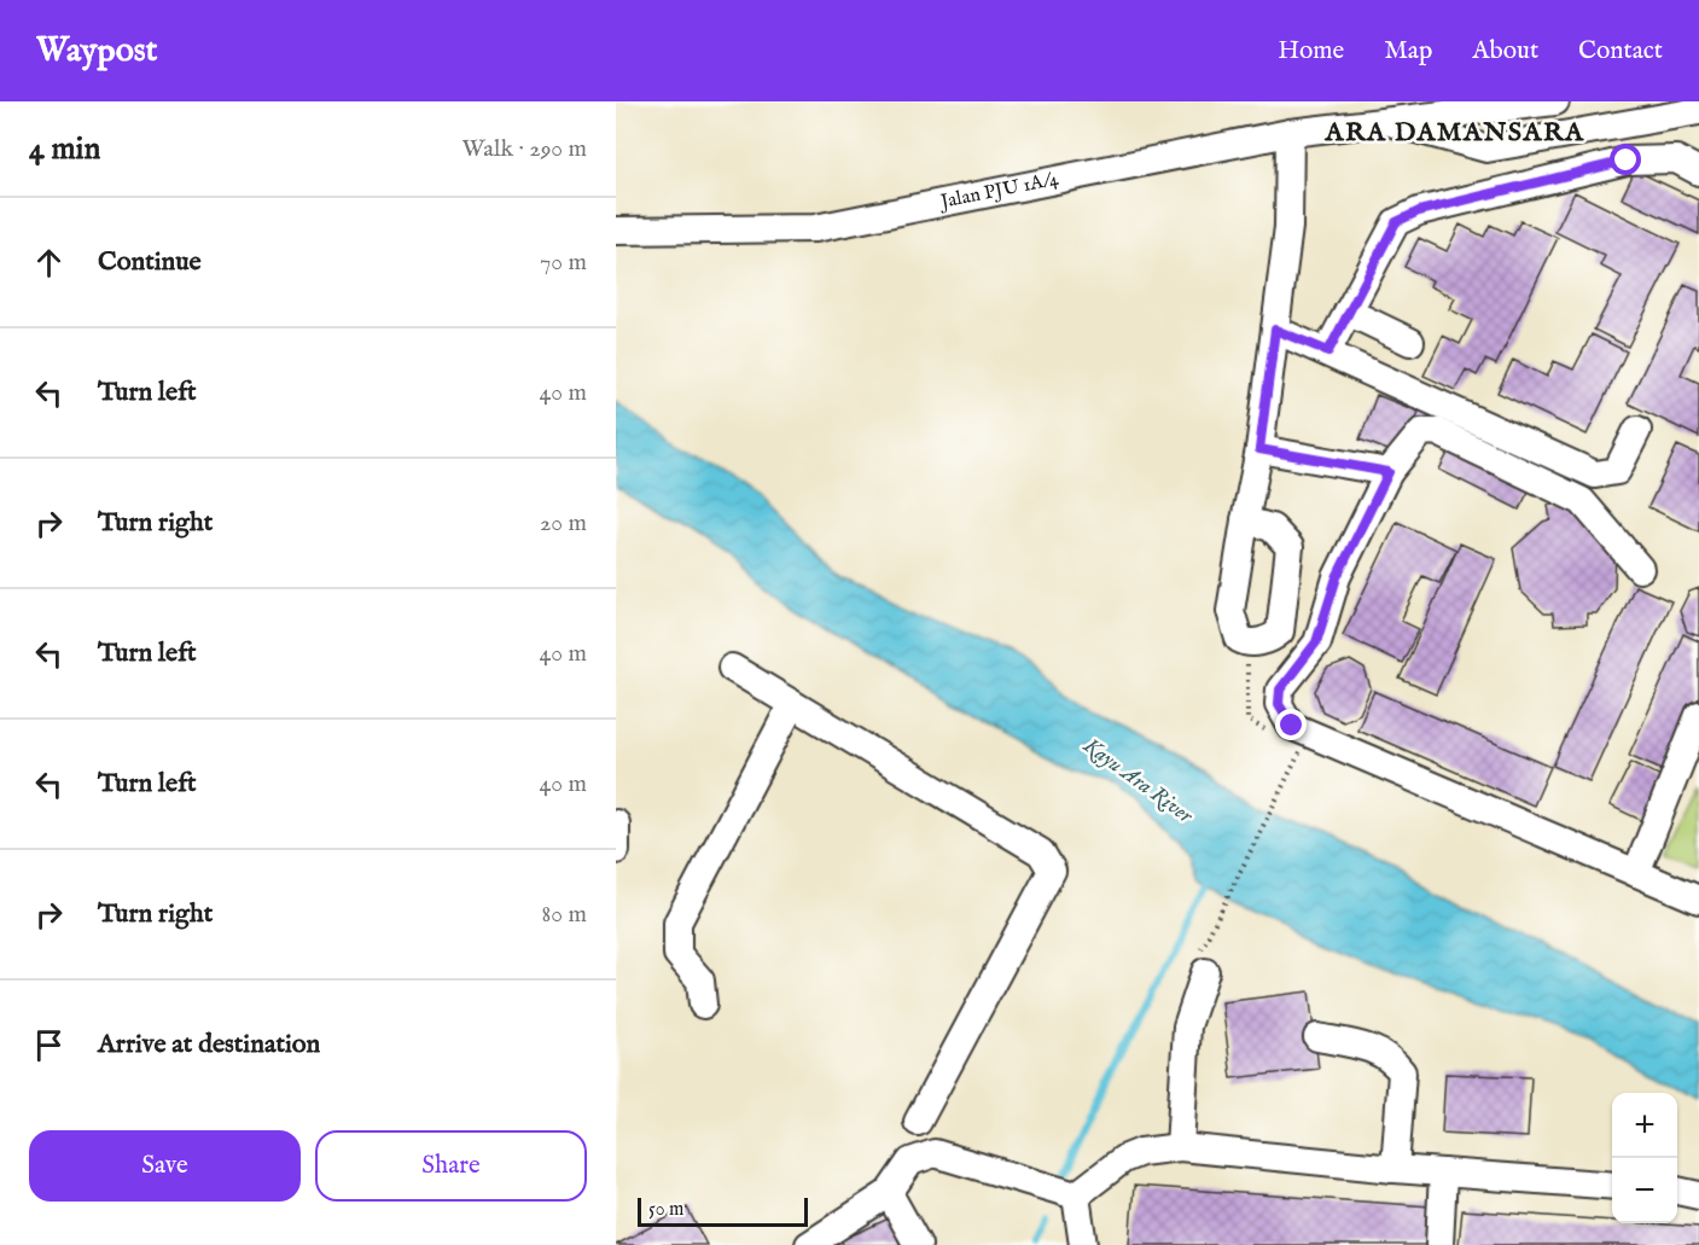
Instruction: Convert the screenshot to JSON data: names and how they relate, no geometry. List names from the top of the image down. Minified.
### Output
{"streets":{"street":["Jalan PJU 1A/4"]},"districts":["ARA DAMANSARA"],"water":["Kayu Ara River"],"scale_bar":"50 m","page":{"header":"Waypost","nav":["Home","Map","About","Contact"],"heading":["4 min","Walk · 290 m"],"list":[["Continue","70 m"],["Turn left","40 m"],["Turn right","20 m"],["Turn left","40 m"],["Turn left","40 m"],["Turn right","80 m"],"Arrive at destination"],"map_buttons":["+","−"],"buttons":["Save","Share"],"scale":"50 m"}}
